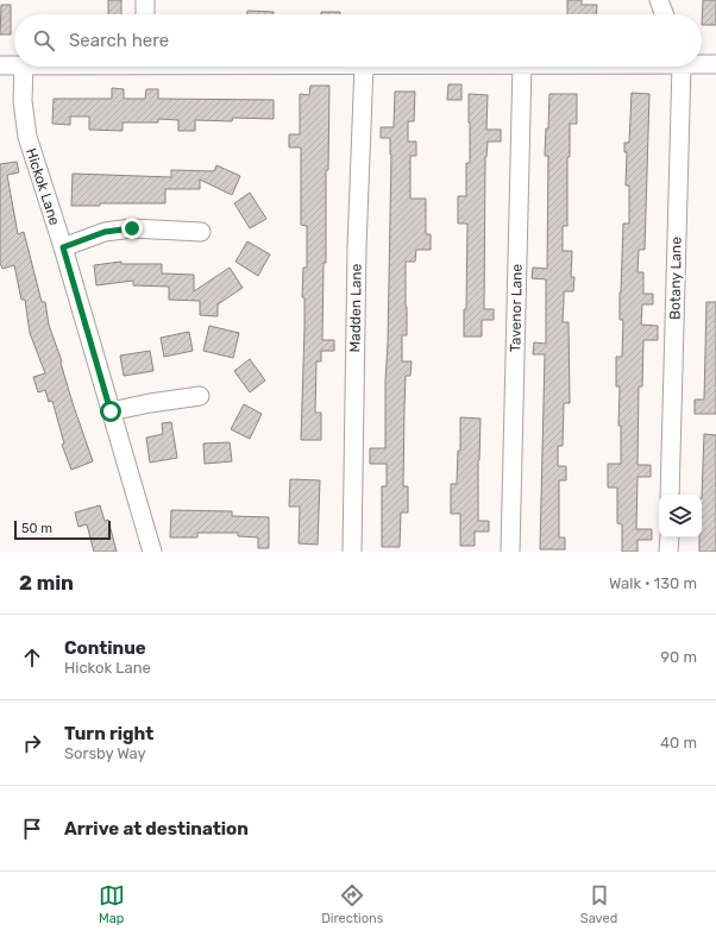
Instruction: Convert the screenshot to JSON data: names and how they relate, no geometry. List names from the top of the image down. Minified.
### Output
{"streets":{"street":["Hickok Lane","Botany Lane","Madden Lane","Tavenor Lane"]},"scale_bar":"50 m","page":{"search":"Search here","scale":"50 m","heading":["2 min","Walk · 130 m"],"list":[["Continue","Hickok Lane","90 m"],["Turn right","Sorsby Way","40 m"],"Arrive at destination"],"nav":["Map","Directions","Saved"]}}
